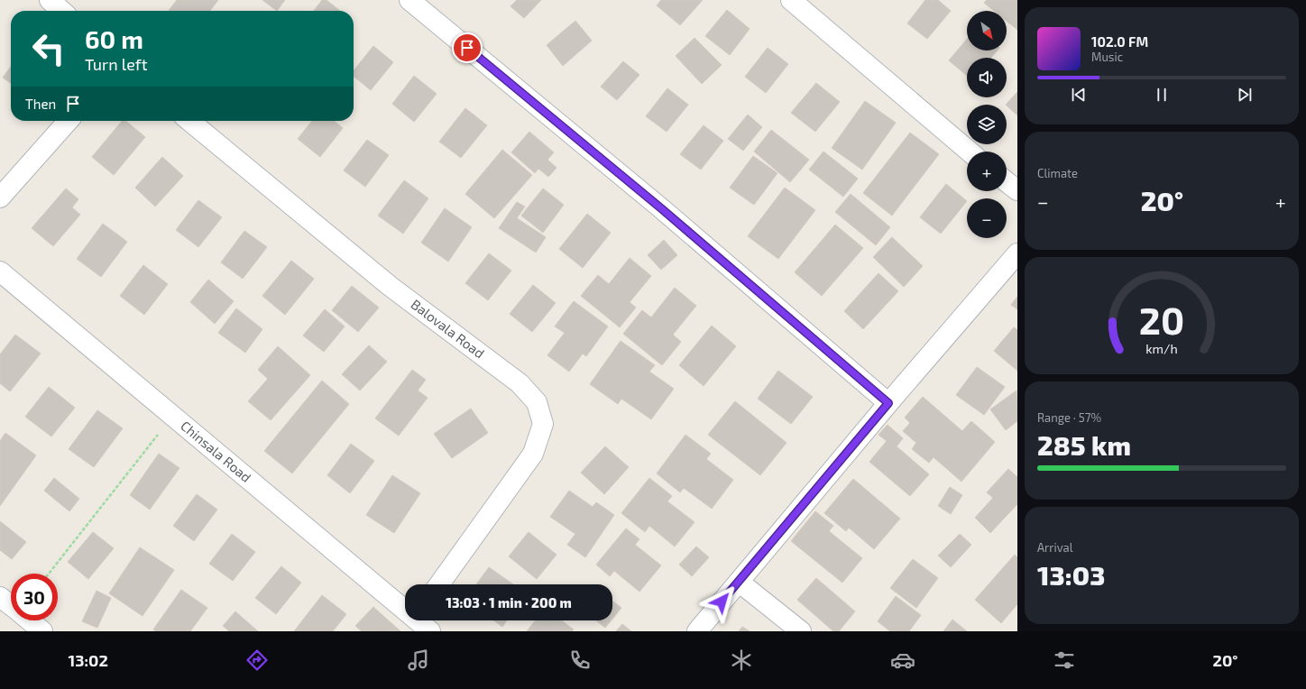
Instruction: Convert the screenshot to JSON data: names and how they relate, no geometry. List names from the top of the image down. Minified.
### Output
{"streets":{"street":["Balovala Road","Chinsala Road"]},"north":"bottom right","page":{"map_buttons":["+","−"],"turn":["60 m","Turn left"],"song":["102.0 FM","Music"],"then":"Then","tile":["Climate",["Range · 57%","285 km"],["Arrival","13:03"]],"heat":["−","20°","+"],"limit":"30","trip":"13:03 · 1 min · 200 m","tabs":["13:02","20°"],"gauge":["20","km/h"]}}
